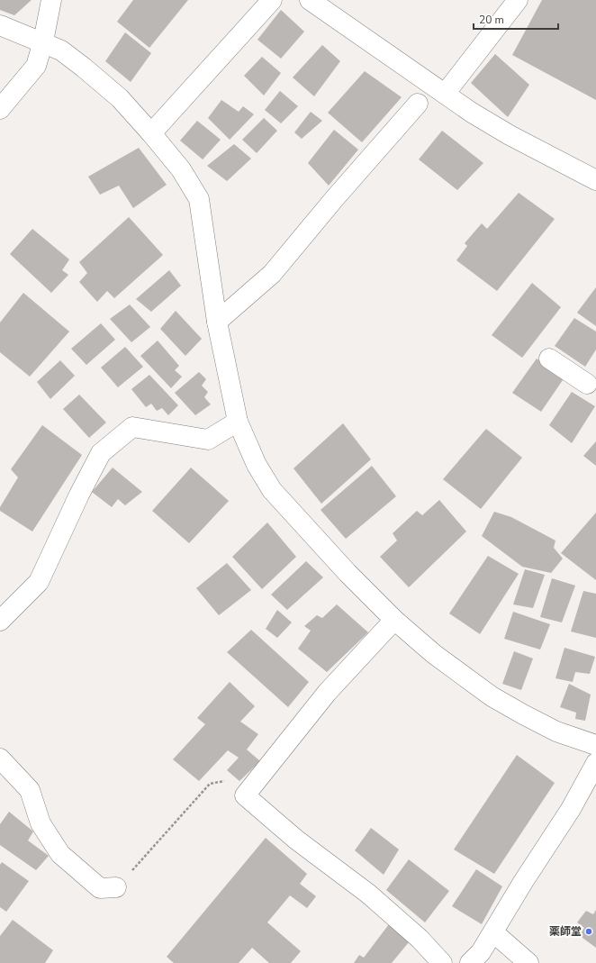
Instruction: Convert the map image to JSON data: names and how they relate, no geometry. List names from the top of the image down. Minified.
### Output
{"places":["薬師堂"],"scale_bar":"20 m"}
